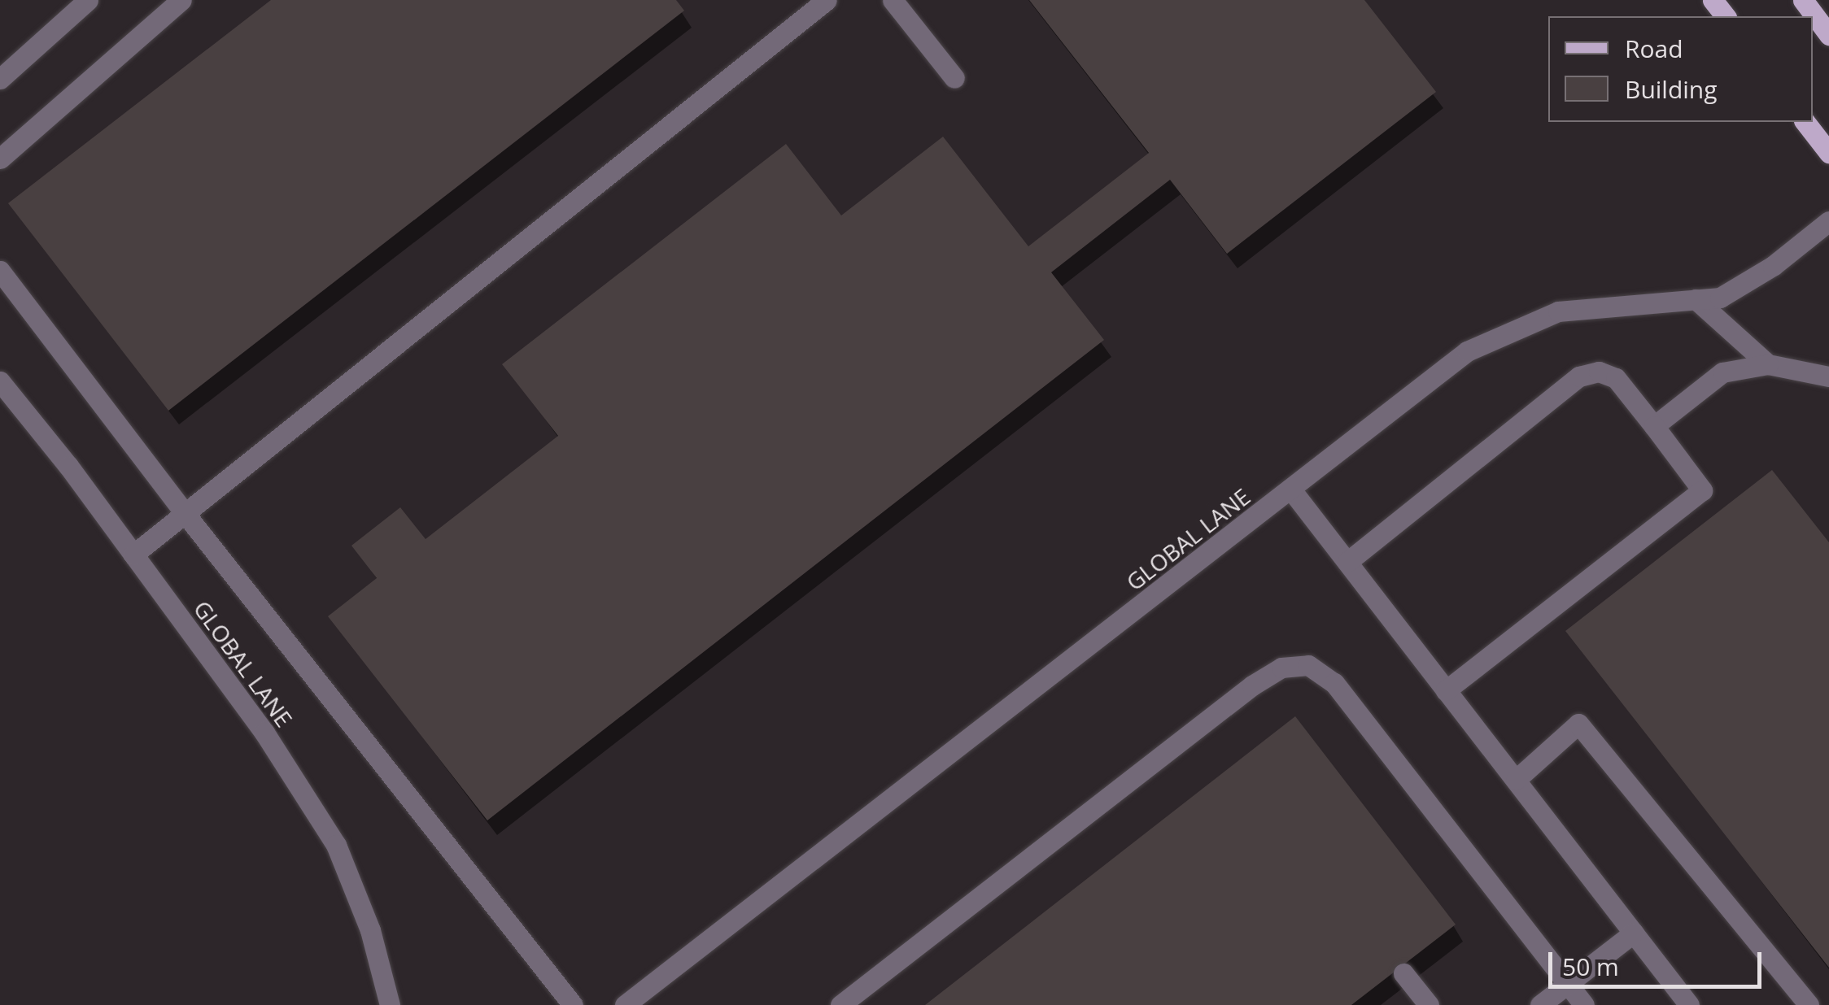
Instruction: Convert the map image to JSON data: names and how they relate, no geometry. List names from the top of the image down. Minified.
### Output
{"streets":{"street":["GLOBAL LANE"]},"legend":["Road","Building"],"scale_bar":"50 m"}
